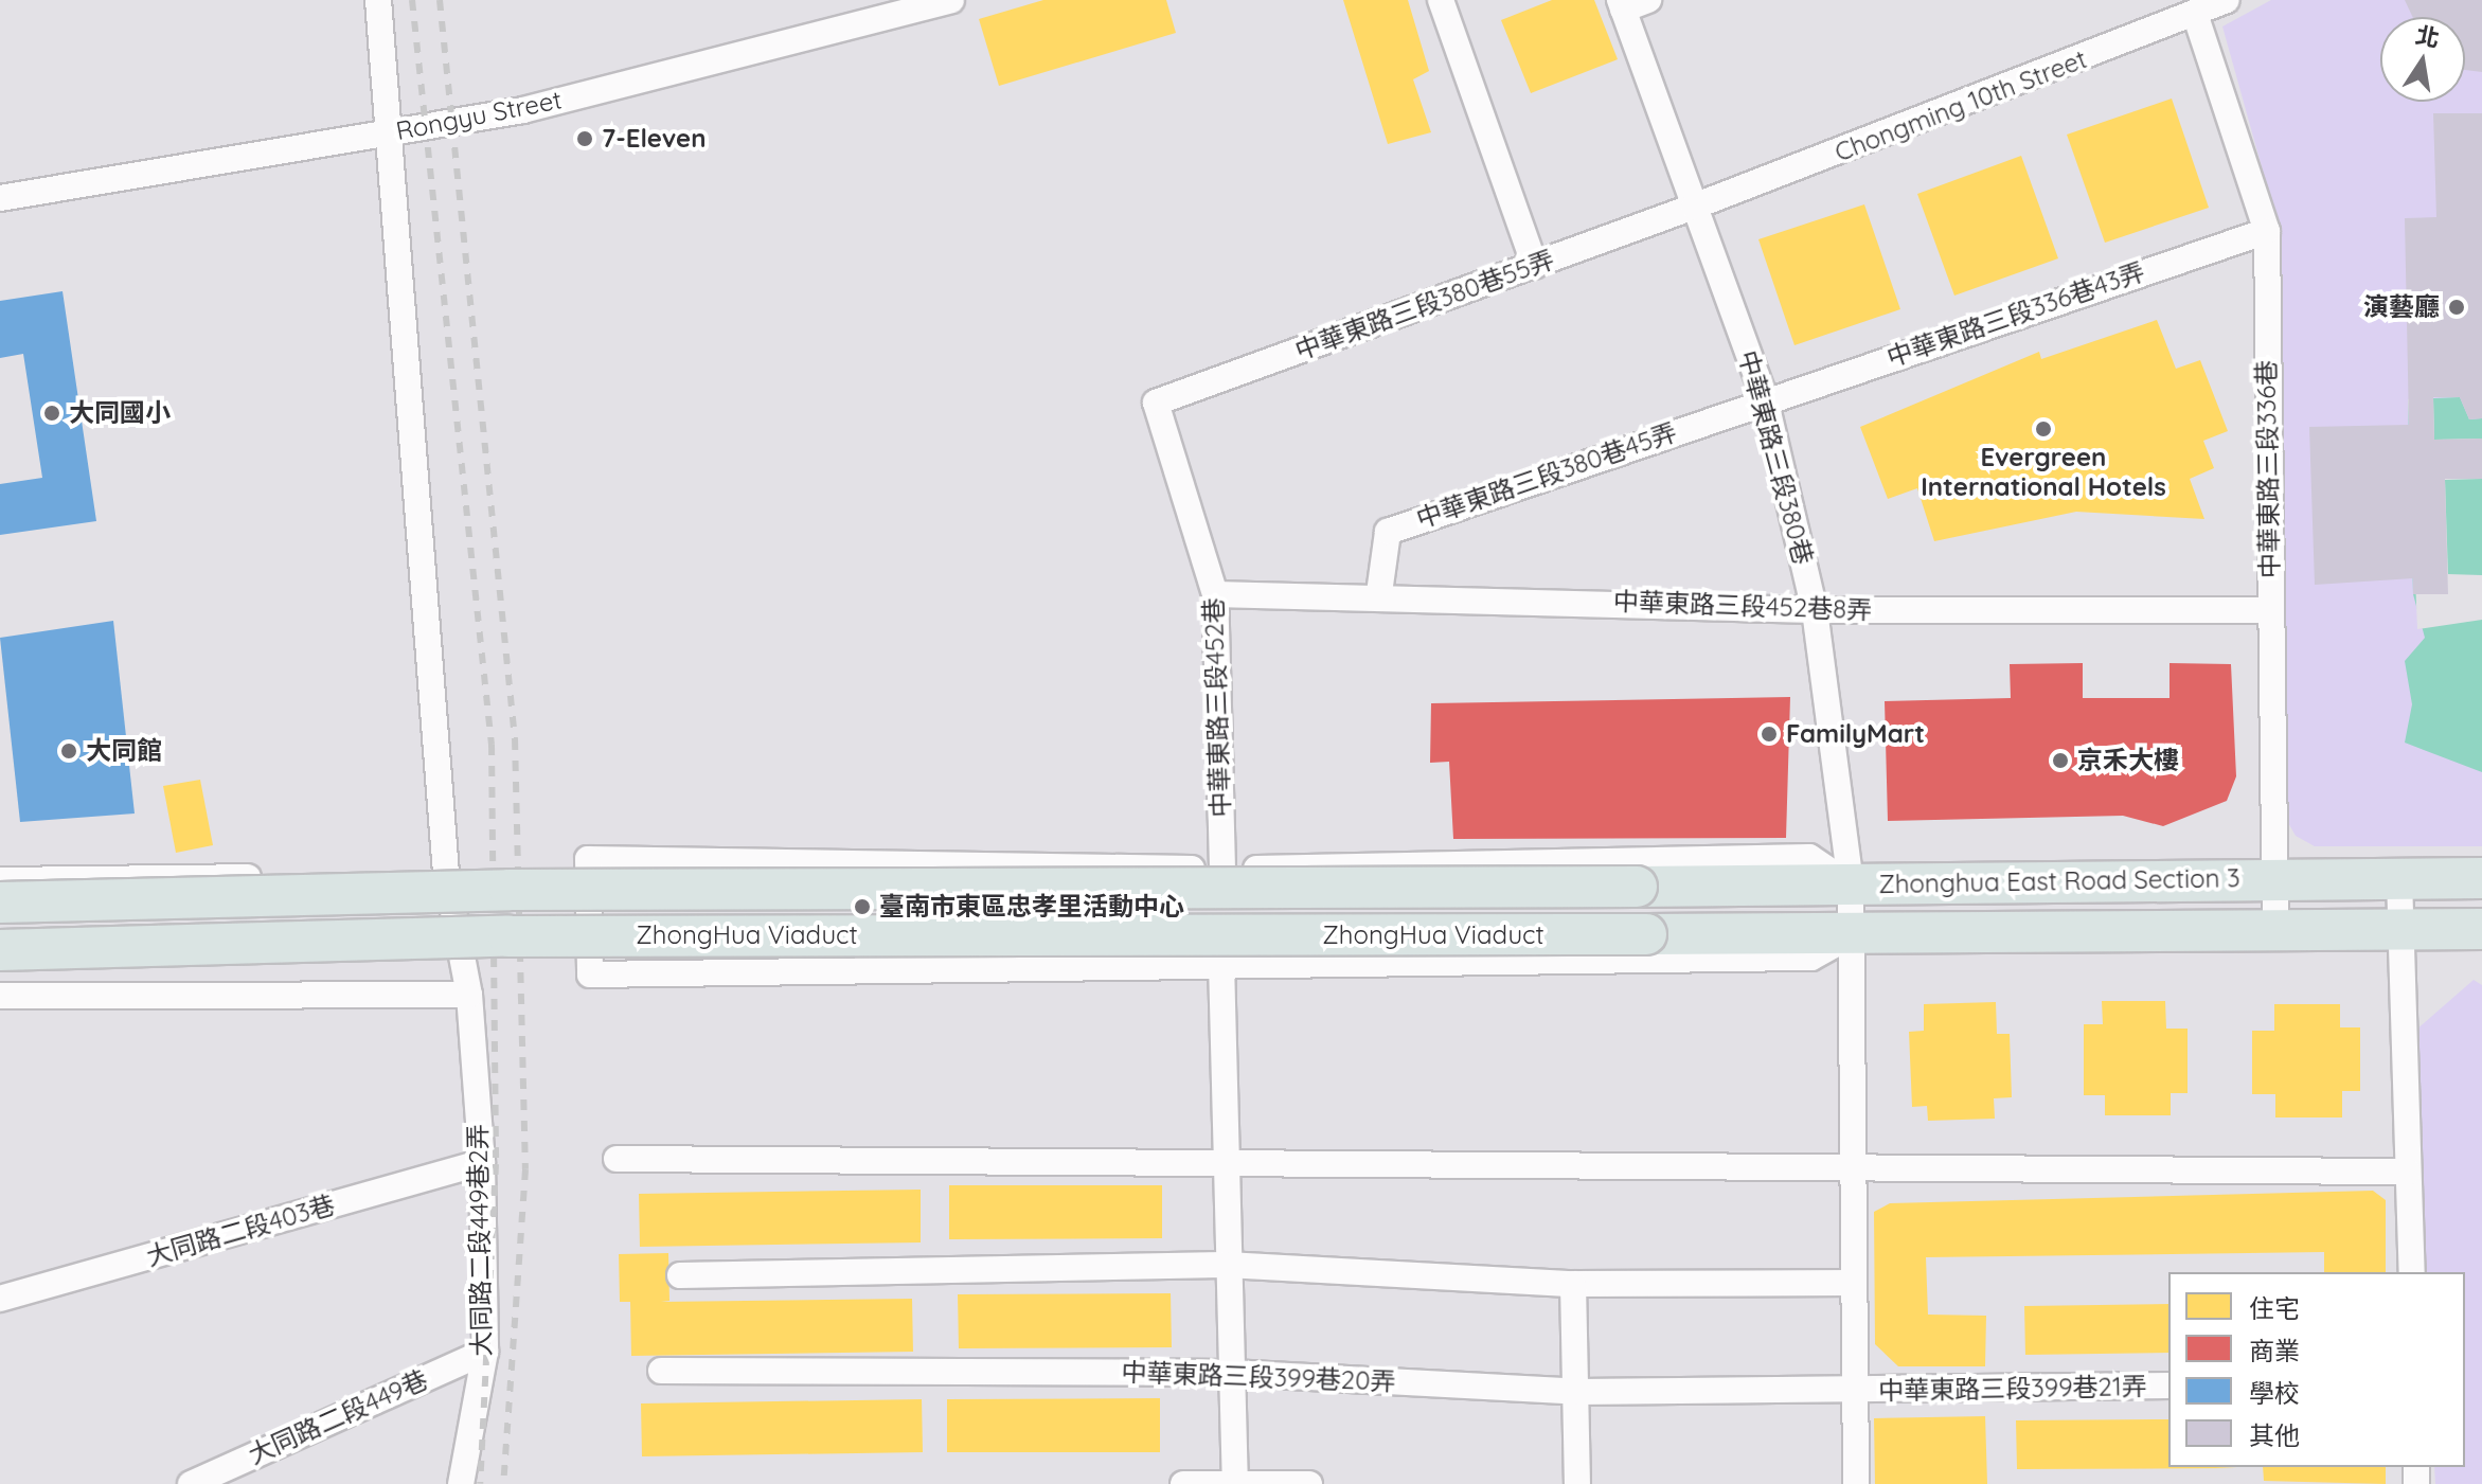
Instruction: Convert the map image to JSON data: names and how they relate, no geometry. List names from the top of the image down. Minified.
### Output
{"streets":{"main road":["Zhonghua East Road Section 3","ZhongHua Viaduct"],"street":["Chongming 10th Street","Rongyu Street","中華東路三段380巷55弄","中華東路三段336巷43弄","中華東路三段380巷","中華東路三段336巷","中華東路三段380巷45弄","中華東路三段452巷8弄","中華東路三段452巷","大同路二段403巷","大同路二段449巷2弄","中華東路三段399巷20弄","中華東路三段399巷21弄","大同路二段449巷"]},"crossings":[["Chongming 10th Street","中華東路三段380巷55弄"],["Chongming 10th Street","中華東路三段380巷"],["Chongming 10th Street","中華東路三段336巷"],["Rongyu Street","大同路二段449巷2弄"],["中華東路三段380巷55弄","中華東路三段380巷"],["中華東路三段380巷55弄","中華東路三段452巷"],["中華東路三段336巷43弄","中華東路三段380巷"],["中華東路三段336巷43弄","中華東路三段336巷"],["中華東路三段336巷43弄","中華東路三段380巷45弄"],["中華東路三段380巷","中華東路三段380巷45弄"],["中華東路三段380巷","中華東路三段452巷8弄"],["中華東路三段380巷","Zhonghua East Road Section 3"],["中華東路三段380巷","中華東路三段399巷20弄"],["中華東路三段380巷","中華東路三段399巷21弄"],["中華東路三段336巷","中華東路三段452巷8弄"],["中華東路三段336巷","Zhonghua East Road Section 3"],["中華東路三段380巷45弄","中華東路三段452巷8弄"],["中華東路三段452巷8弄","中華東路三段452巷"],["Zhonghua East Road Section 3","ZhongHua Viaduct"],["大同路二段403巷","大同路二段449巷2弄"],["大同路二段449巷2弄","大同路二段449巷"],["中華東路三段399巷20弄","中華東路三段399巷21弄"]],"places":["7-Eleven","演藝廳","大同國小","Evergreen International Hotels","FamilyMart","大同館","京禾大樓","臺南市東區忠孝里活動中心"],"legend":["住宅","商業","學校","其他"],"north":"top"}
